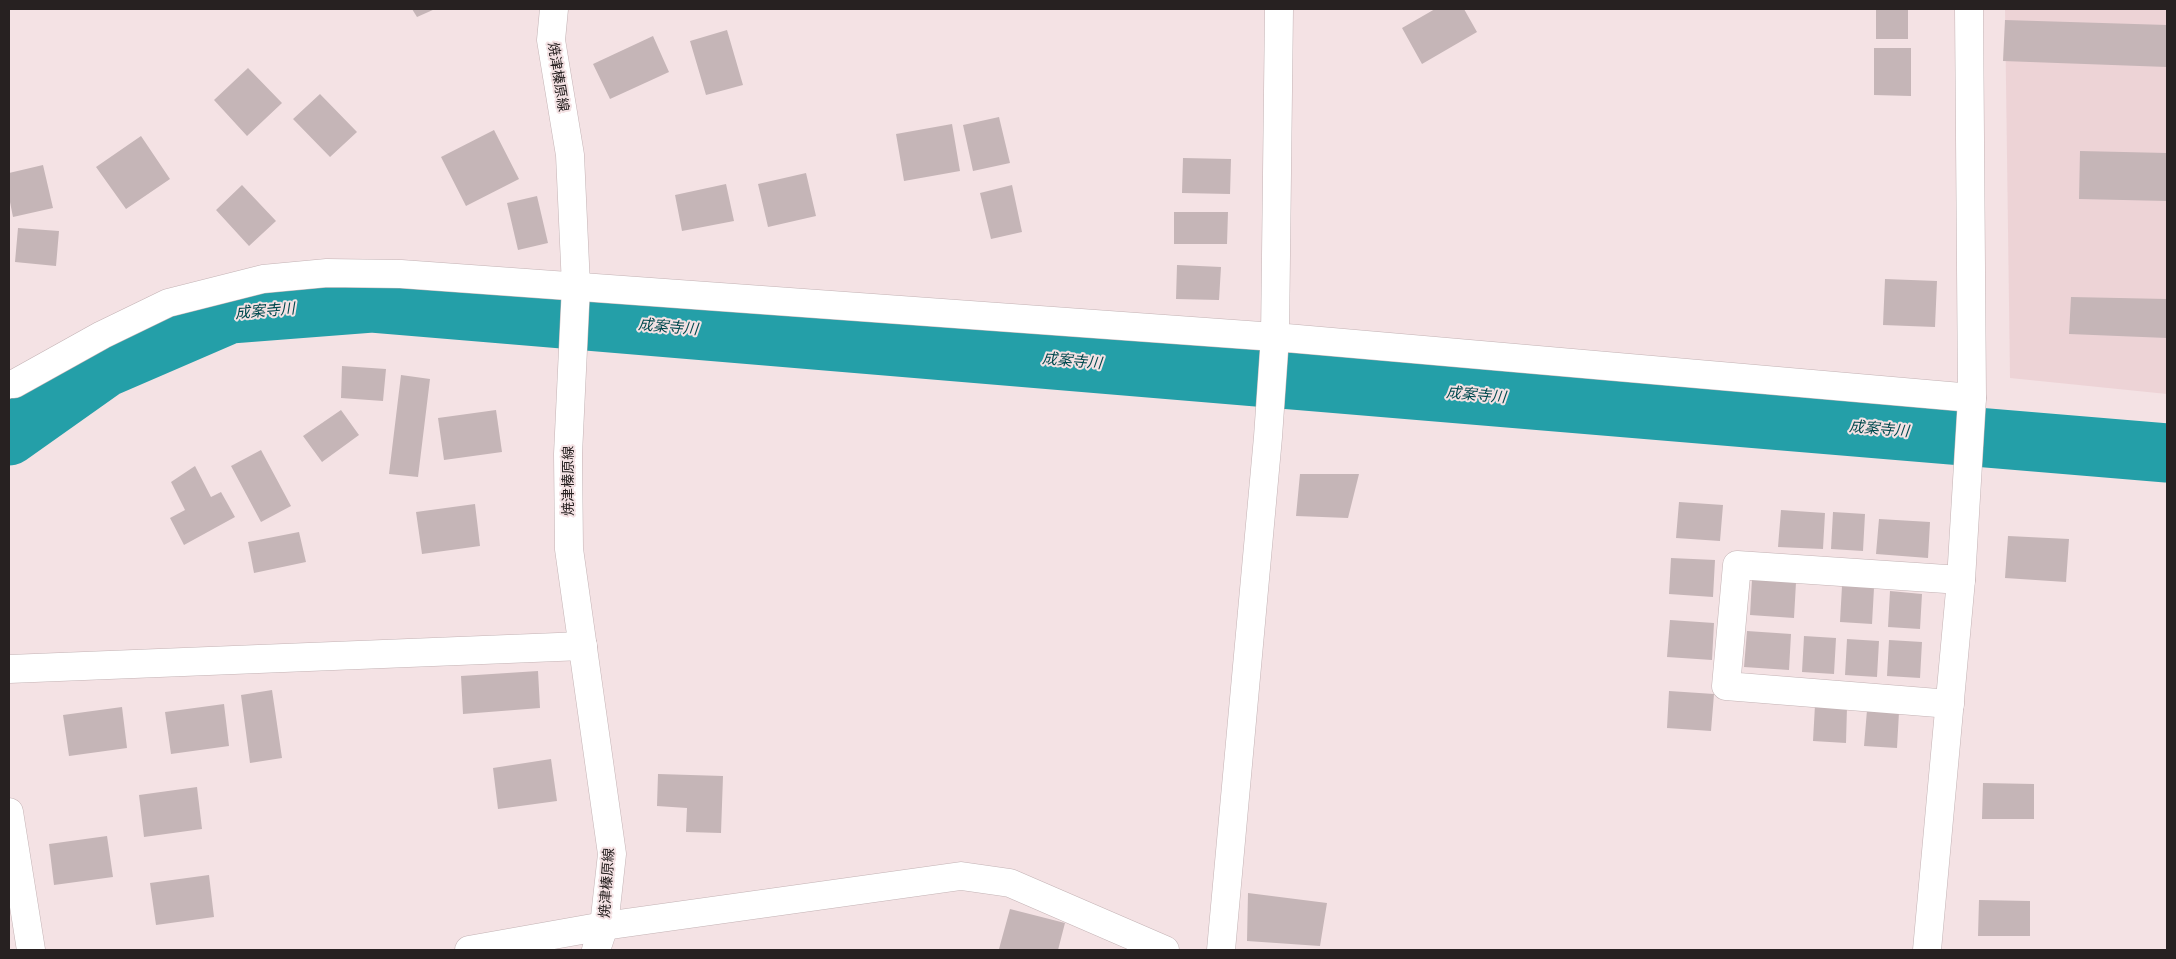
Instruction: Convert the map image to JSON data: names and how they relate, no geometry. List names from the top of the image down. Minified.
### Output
{"streets":{"street":["焼津榛原線"]},"water":["成案寺川"]}
